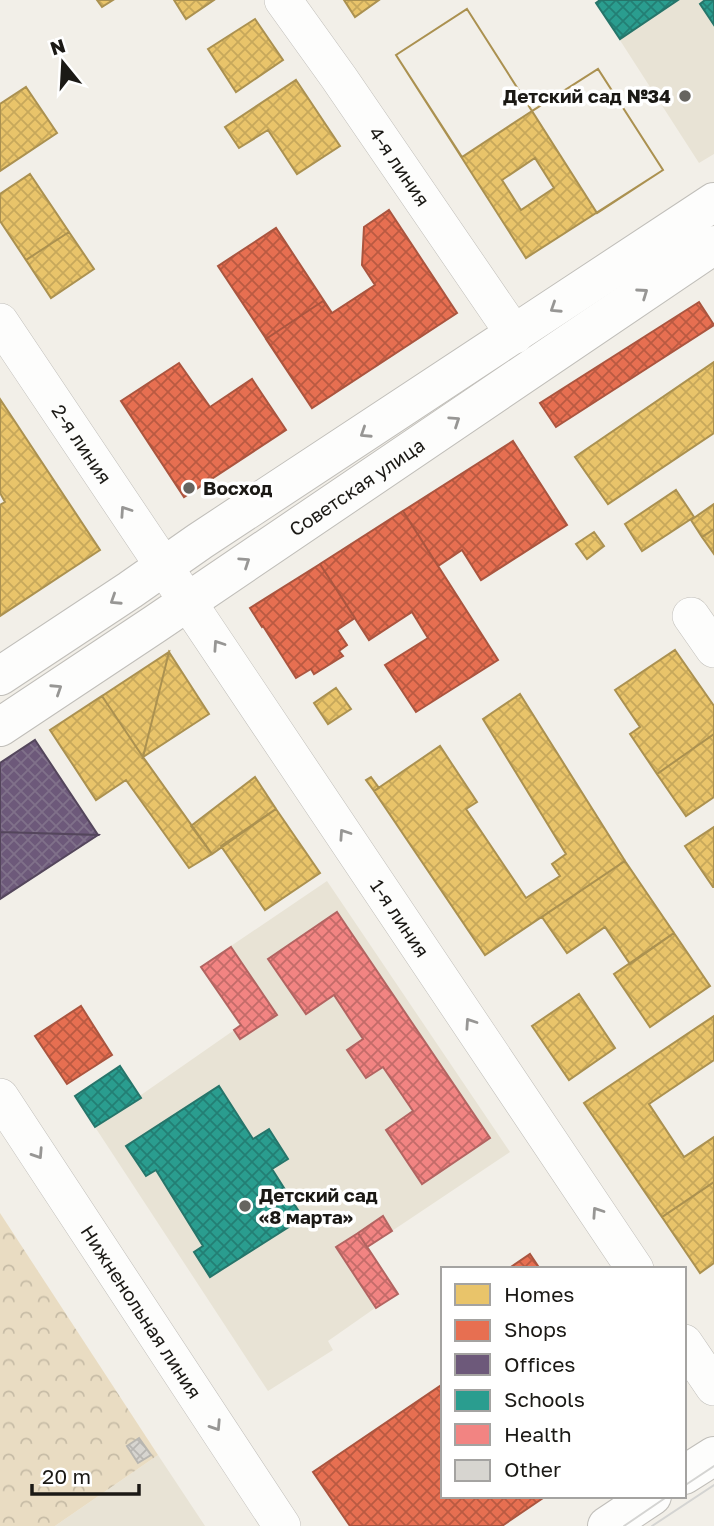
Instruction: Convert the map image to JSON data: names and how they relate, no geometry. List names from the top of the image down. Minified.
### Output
{"streets":{"main road":["Советская улица"],"street":["4-я линия","2-я линия","1-я линия","Нижненольная линия"]},"crossings":[["4-я линия","Советская улица"],["2-я линия","Советская улица"],["2-я линия","1-я линия"],["Советская улица","1-я линия"]],"one_way":["2-я линия","1-я линия","Нижненольная линия"],"places":["Детский сад №34","Восход","Детский сад «8 марта»"],"legend":["Homes","Shops","Offices","Schools","Health","Other"],"scale_bar":"20 m","north":"top"}
